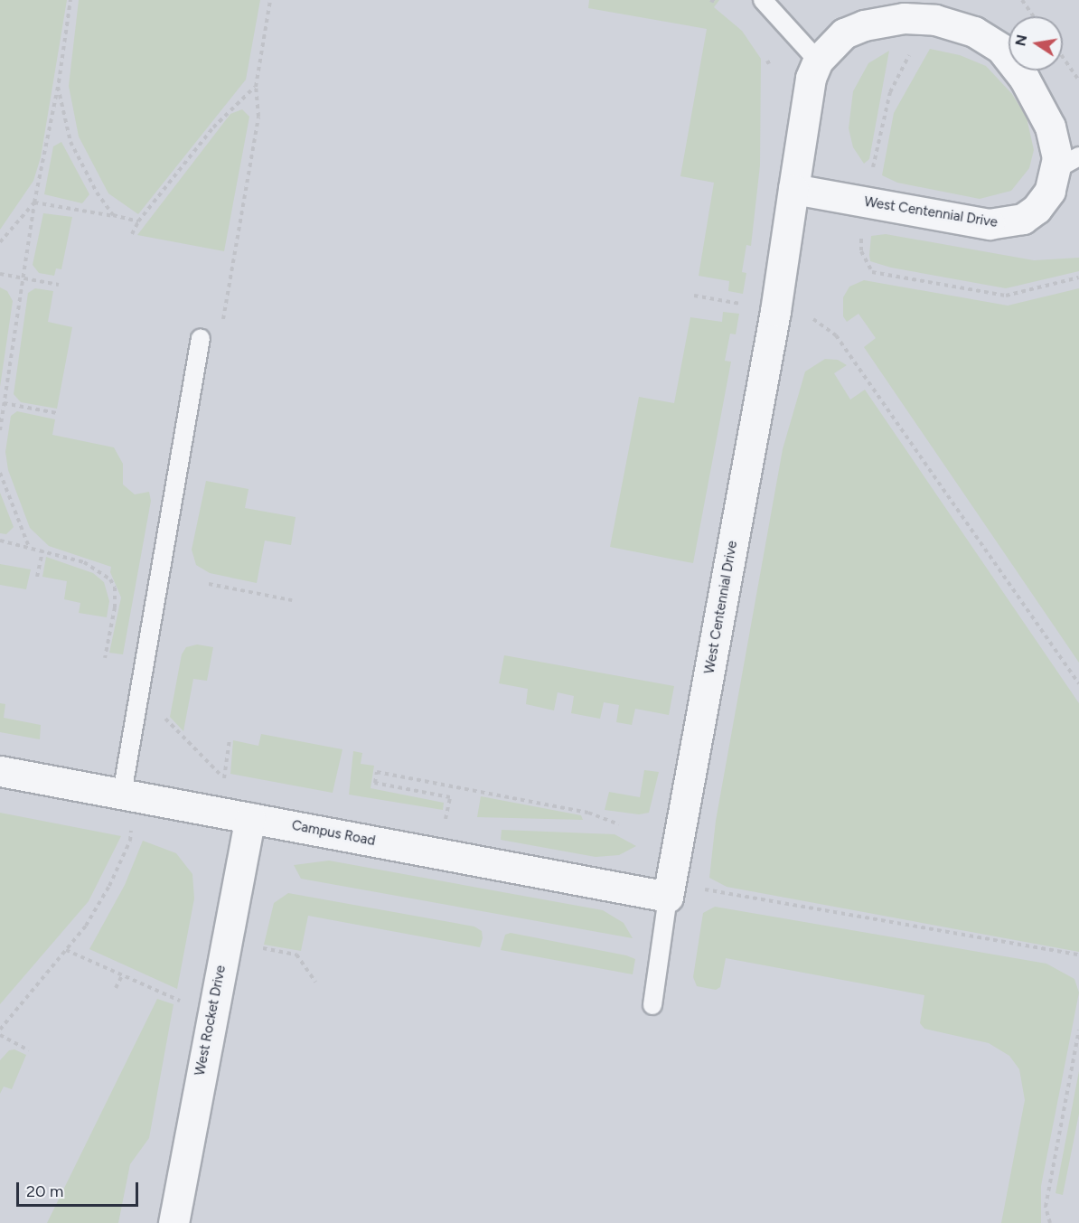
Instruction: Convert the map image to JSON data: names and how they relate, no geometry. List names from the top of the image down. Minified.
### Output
{"streets":{"street":["West Centennial Drive","Campus Road","West Rocket Drive"]},"crossings":[["West Centennial Drive","Campus Road"],["Campus Road","West Rocket Drive"]],"scale_bar":"20 m","north":"left"}
